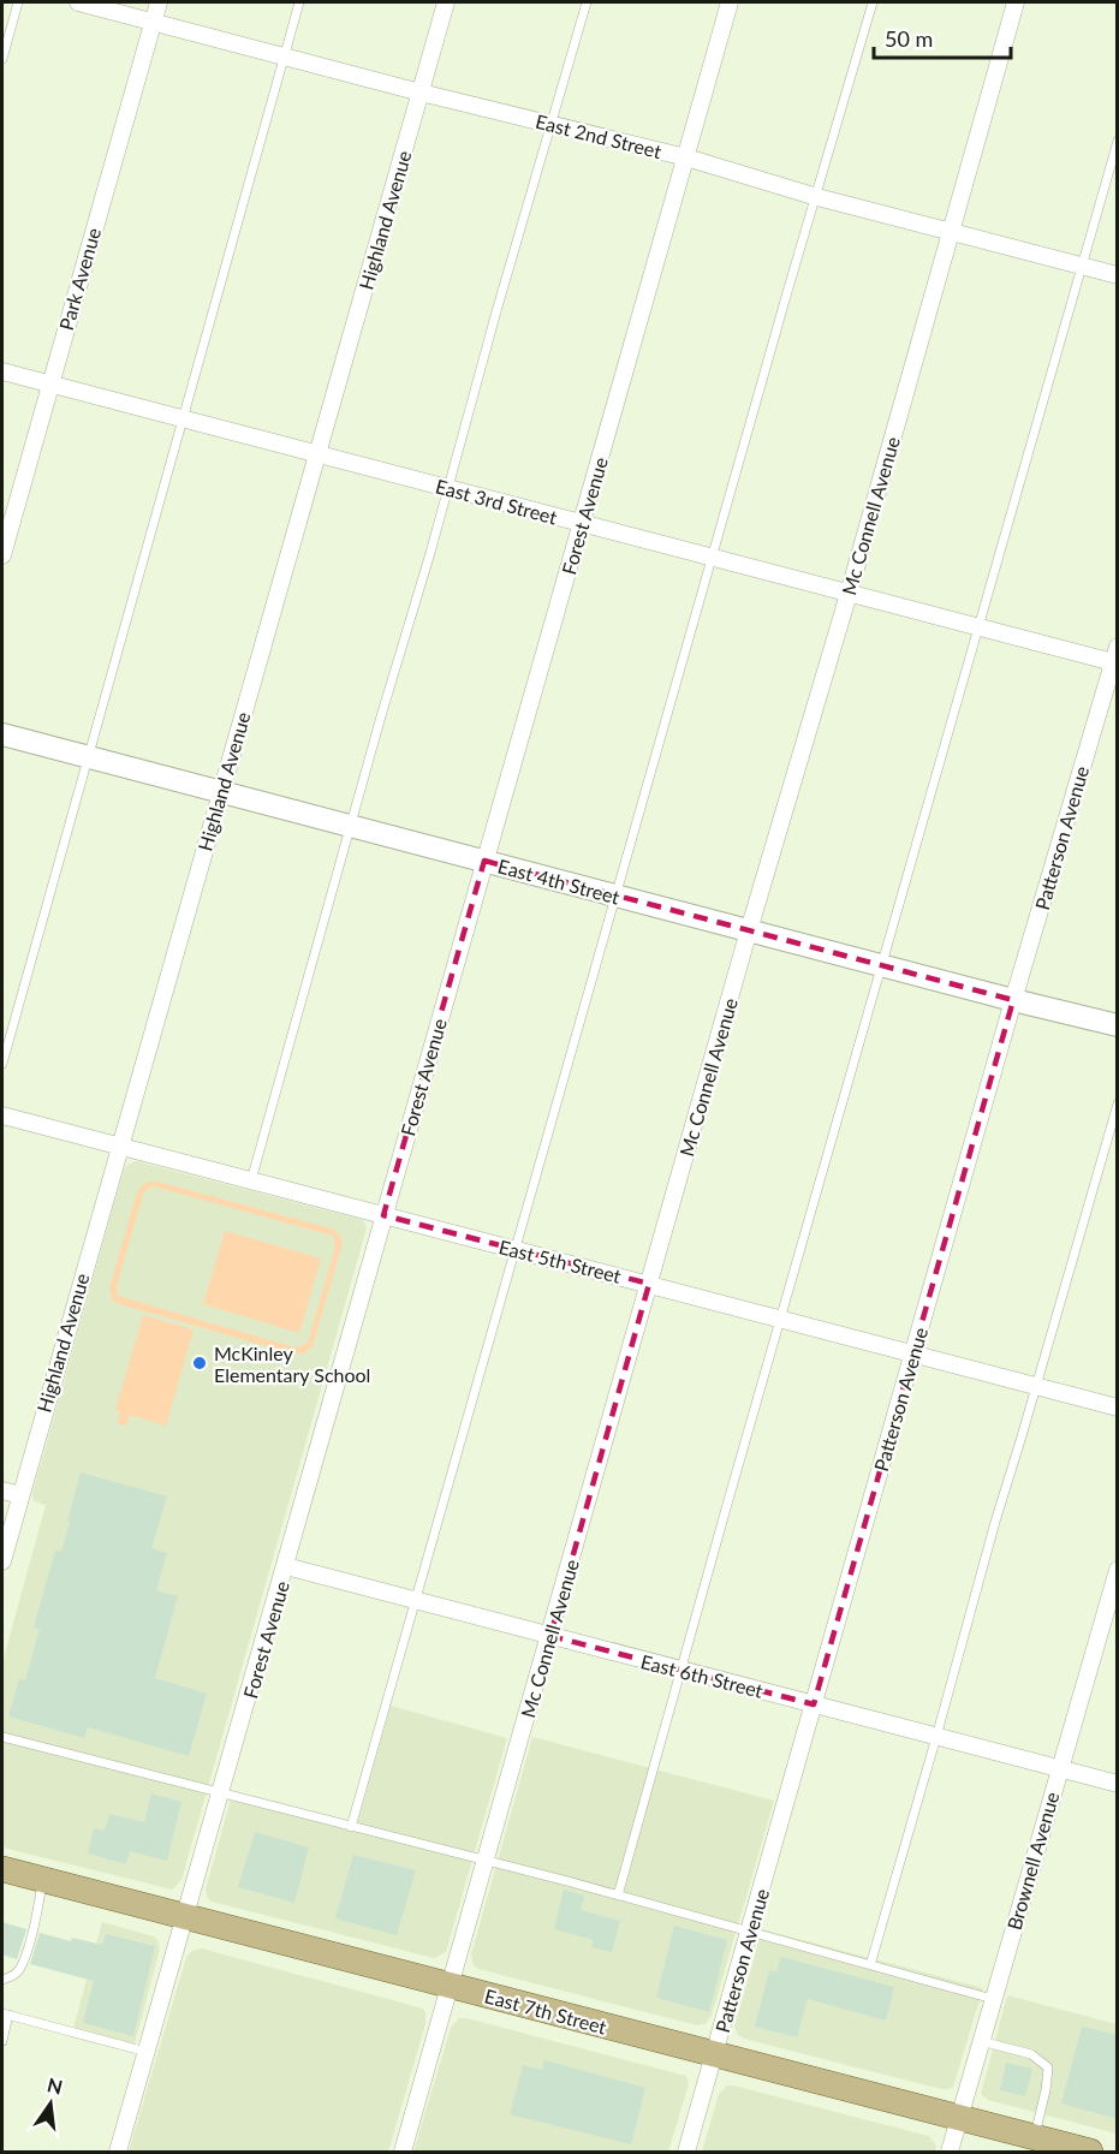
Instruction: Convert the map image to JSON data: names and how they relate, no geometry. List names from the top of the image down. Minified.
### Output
{"streets":{"main road":["East 7th Street"],"street":["East 2nd Street","Highland Avenue","Park Avenue","East 3rd Street","Forest Avenue","Mc Connell Avenue","Patterson Avenue","East 4th Street","East 5th Street","East 6th Street","Brownell Avenue"]},"crossings":[["East 2nd Street","Highland Avenue"],["East 2nd Street","Park Avenue"],["East 2nd Street","Forest Avenue"],["East 2nd Street","Mc Connell Avenue"],["Highland Avenue","East 3rd Street"],["Highland Avenue","East 4th Street"],["Highland Avenue","East 5th Street"],["Park Avenue","East 3rd Street"],["East 3rd Street","Forest Avenue"],["East 3rd Street","Mc Connell Avenue"],["East 3rd Street","Patterson Avenue"],["Forest Avenue","East 4th Street"],["Forest Avenue","East 5th Street"],["Forest Avenue","East 6th Street"],["Forest Avenue","East 7th Street"],["Mc Connell Avenue","East 4th Street"],["Mc Connell Avenue","East 5th Street"],["Mc Connell Avenue","East 6th Street"],["Mc Connell Avenue","East 7th Street"],["Patterson Avenue","East 4th Street"],["Patterson Avenue","East 5th Street"],["Patterson Avenue","East 6th Street"],["Patterson Avenue","East 7th Street"],["East 6th Street","Brownell Avenue"],["Brownell Avenue","East 7th Street"]],"places":["McKinley Elementary School"],"scale_bar":"50 m","north":"top"}
